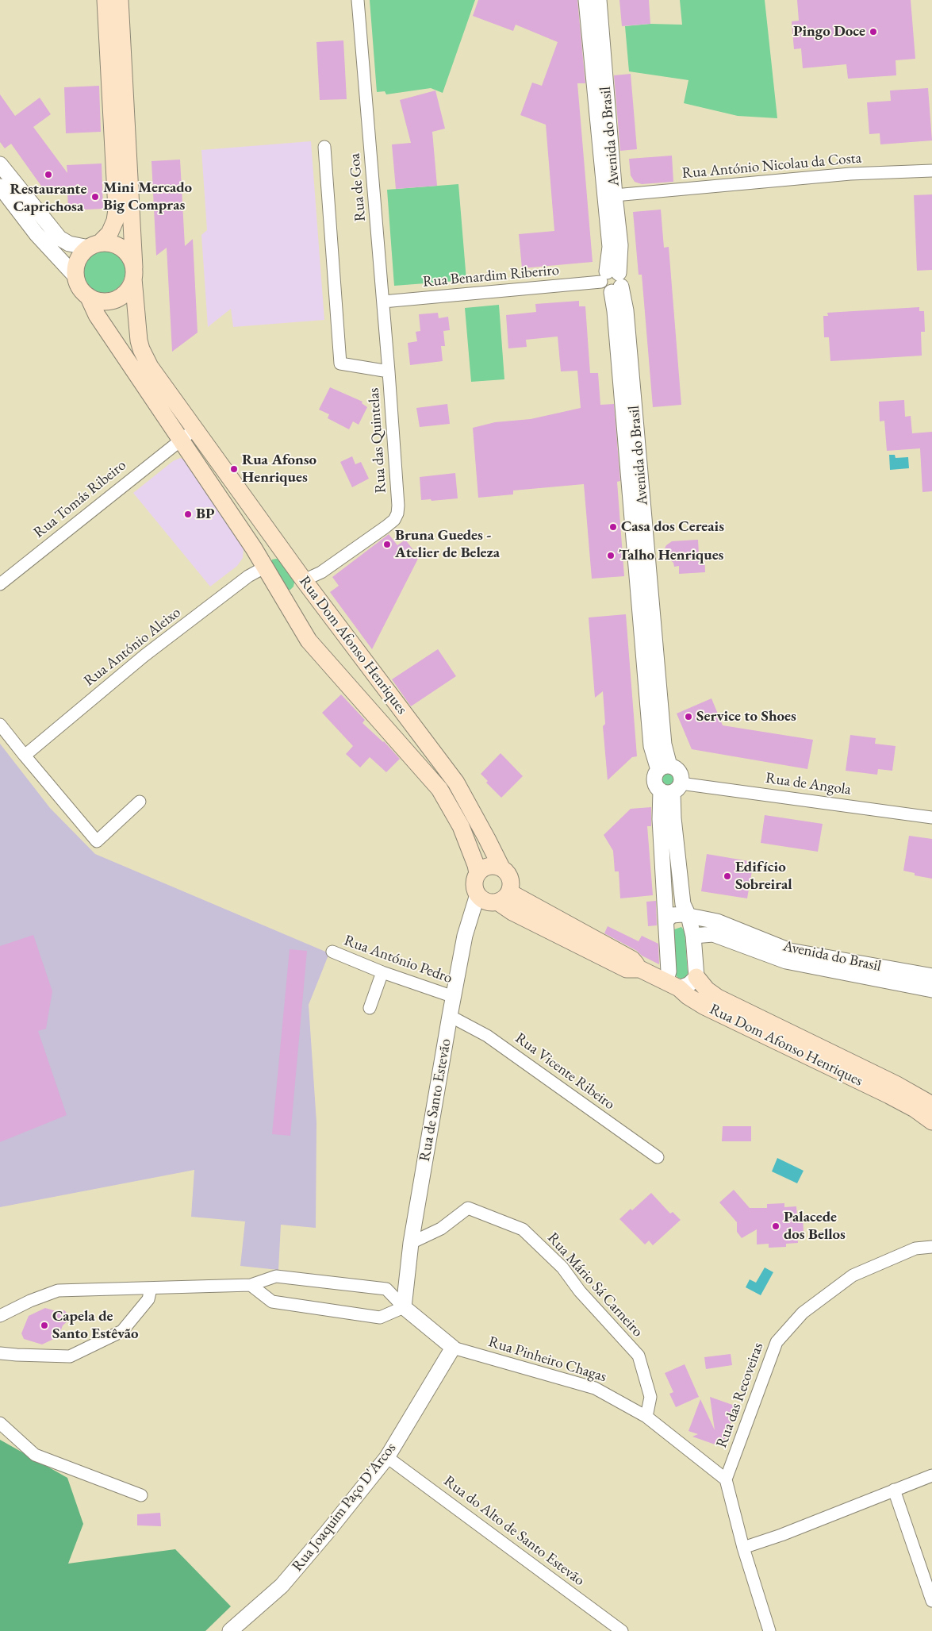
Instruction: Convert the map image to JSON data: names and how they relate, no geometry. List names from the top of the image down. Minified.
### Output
{"streets":{"main road":["Rua Dom Afonso Henriques"],"street":["Avenida do Brasil","Rua António Nicolau da Costa","Rua de Goa","Rua Benardim Riberiro","Rua das Quintelas","Rua Tomás Ribeiro","Rua António Aleixo","Rua de Angola","Rua António Pedro","Rua Vicente Ribeiro","Rua de Santo Estevão","Rua Mário Sá Carneiro","Rua Pinheiro Chagas","Rua das Recoveiras","Rua Joaquim Paço D'Arcos","Rua do Alto de Santo Estevão"]},"crossings":[["Avenida do Brasil","Rua António Nicolau da Costa"],["Avenida do Brasil","Rua Benardim Riberiro"],["Avenida do Brasil","Rua Dom Afonso Henriques"],["Avenida do Brasil","Rua de Angola"],["Rua de Goa","Rua Benardim Riberiro"],["Rua de Goa","Rua das Quintelas"],["Rua das Quintelas","Rua Dom Afonso Henriques"],["Rua Tomás Ribeiro","Rua Dom Afonso Henriques"],["Rua Dom Afonso Henriques","Rua António Aleixo"],["Rua Dom Afonso Henriques","Rua de Santo Estevão"],["Rua António Pedro","Rua de Santo Estevão"],["Rua Vicente Ribeiro","Rua de Santo Estevão"],["Rua de Santo Estevão","Rua Mário Sá Carneiro"],["Rua Mário Sá Carneiro","Rua Pinheiro Chagas"],["Rua Pinheiro Chagas","Rua das Recoveiras"],["Rua Pinheiro Chagas","Rua Joaquim Paço D'Arcos"],["Rua Joaquim Paço D'Arcos","Rua do Alto de Santo Estevão"]],"places":["Pingo Doce","Restaurante Caprichosa","Mini Mercado Big Compras","Rua Afonso Henriques","BP","Casa dos Cereais","Bruna Guedes - Atelier de Beleza","Talho Henriques","Service to Shoes","Edifício Sobreiral","Palacede dos Bellos","Capela de Santo Estêvão"]}
